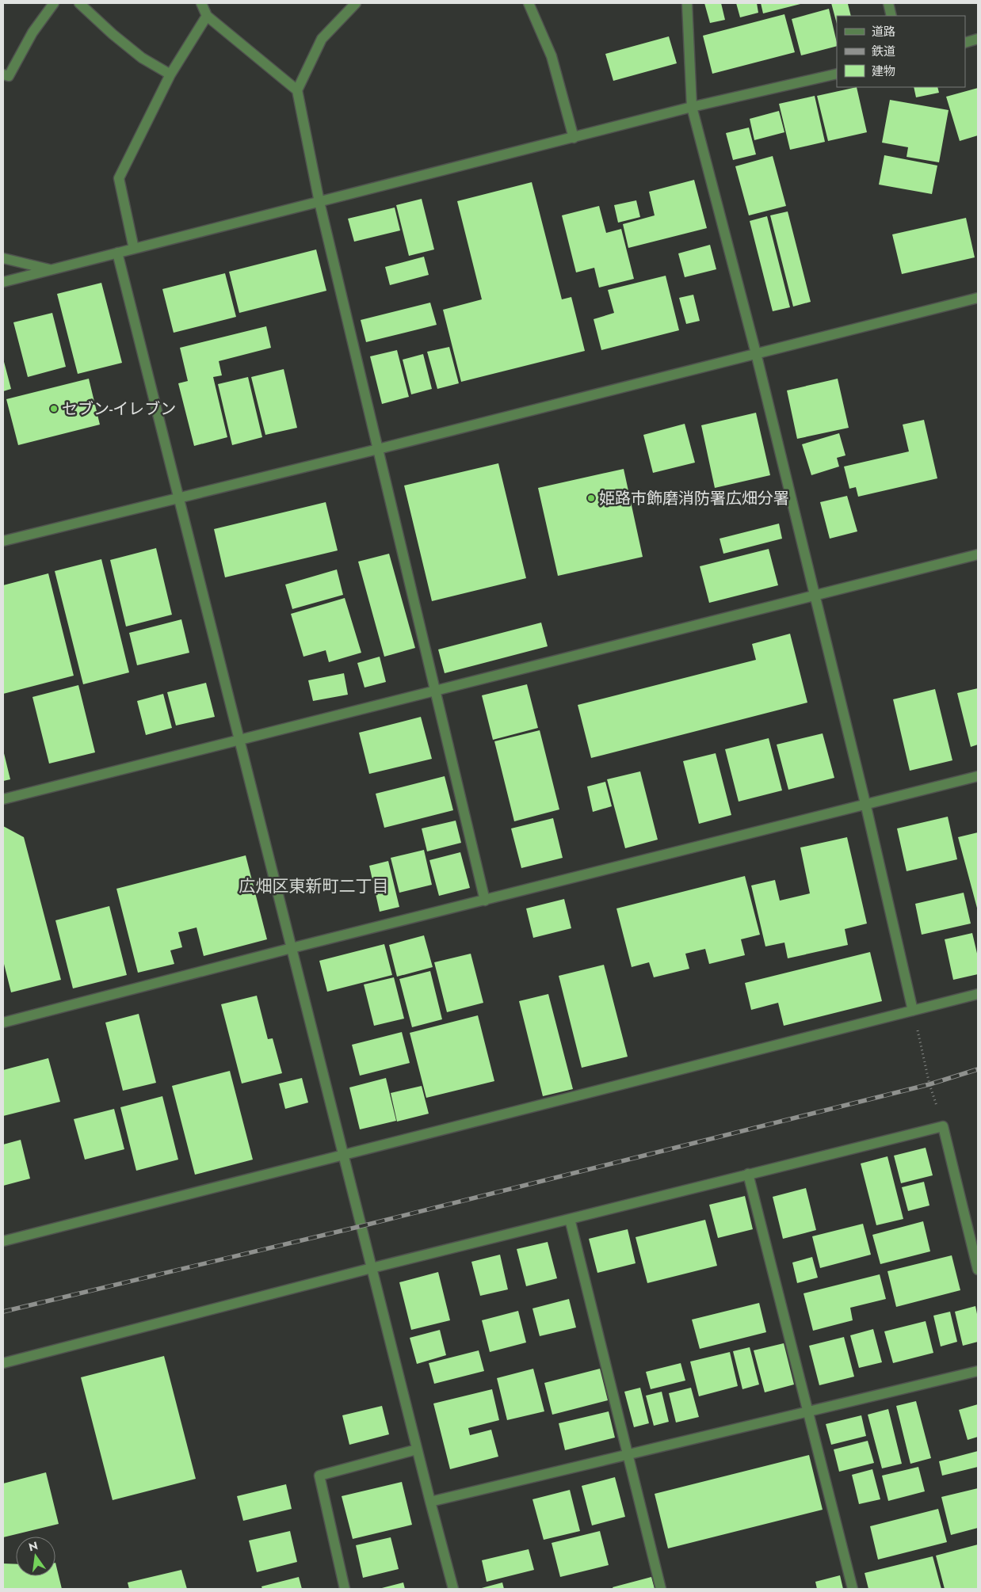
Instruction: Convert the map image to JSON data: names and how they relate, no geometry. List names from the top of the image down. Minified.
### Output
{"districts":["広畑区東新町二丁目"],"places":["セブン-イレブン","姫路市飾磨消防署広畑分署"],"legend":["道路","鉄道","建物"],"north":"top"}
